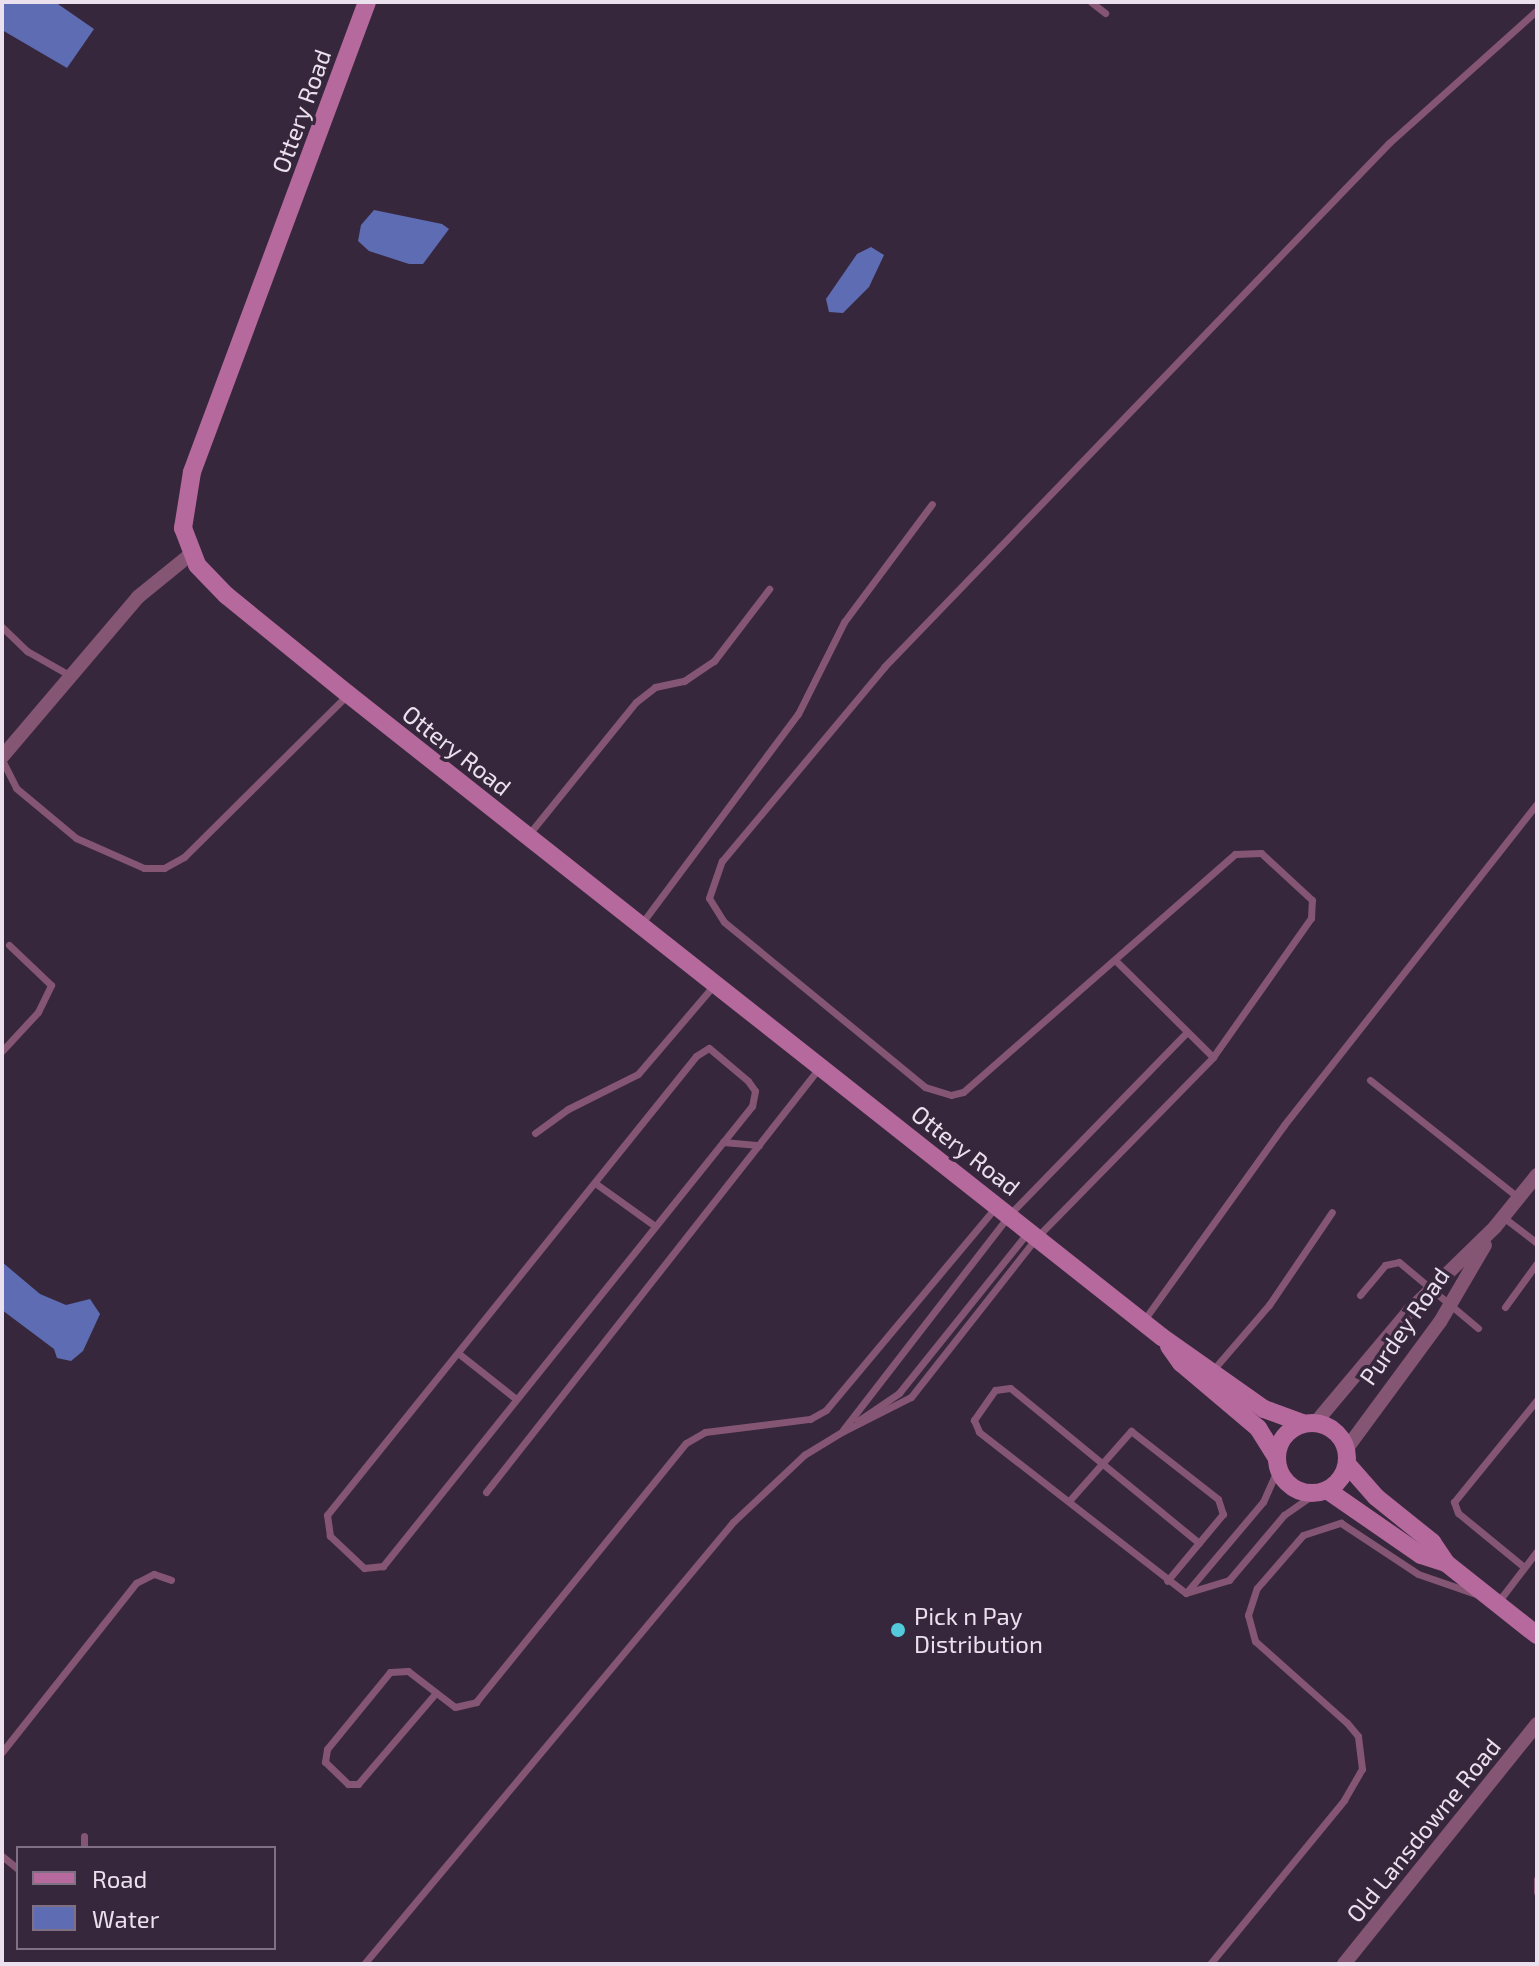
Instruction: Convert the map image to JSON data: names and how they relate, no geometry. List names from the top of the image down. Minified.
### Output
{"streets":{"street":["Ottery Road","Purdey Road","Old Lansdowne Road"]},"crossings":[["Ottery Road","Purdey Road"]],"places":["Pick n Pay Distribution"],"legend":["Road","Water"]}
